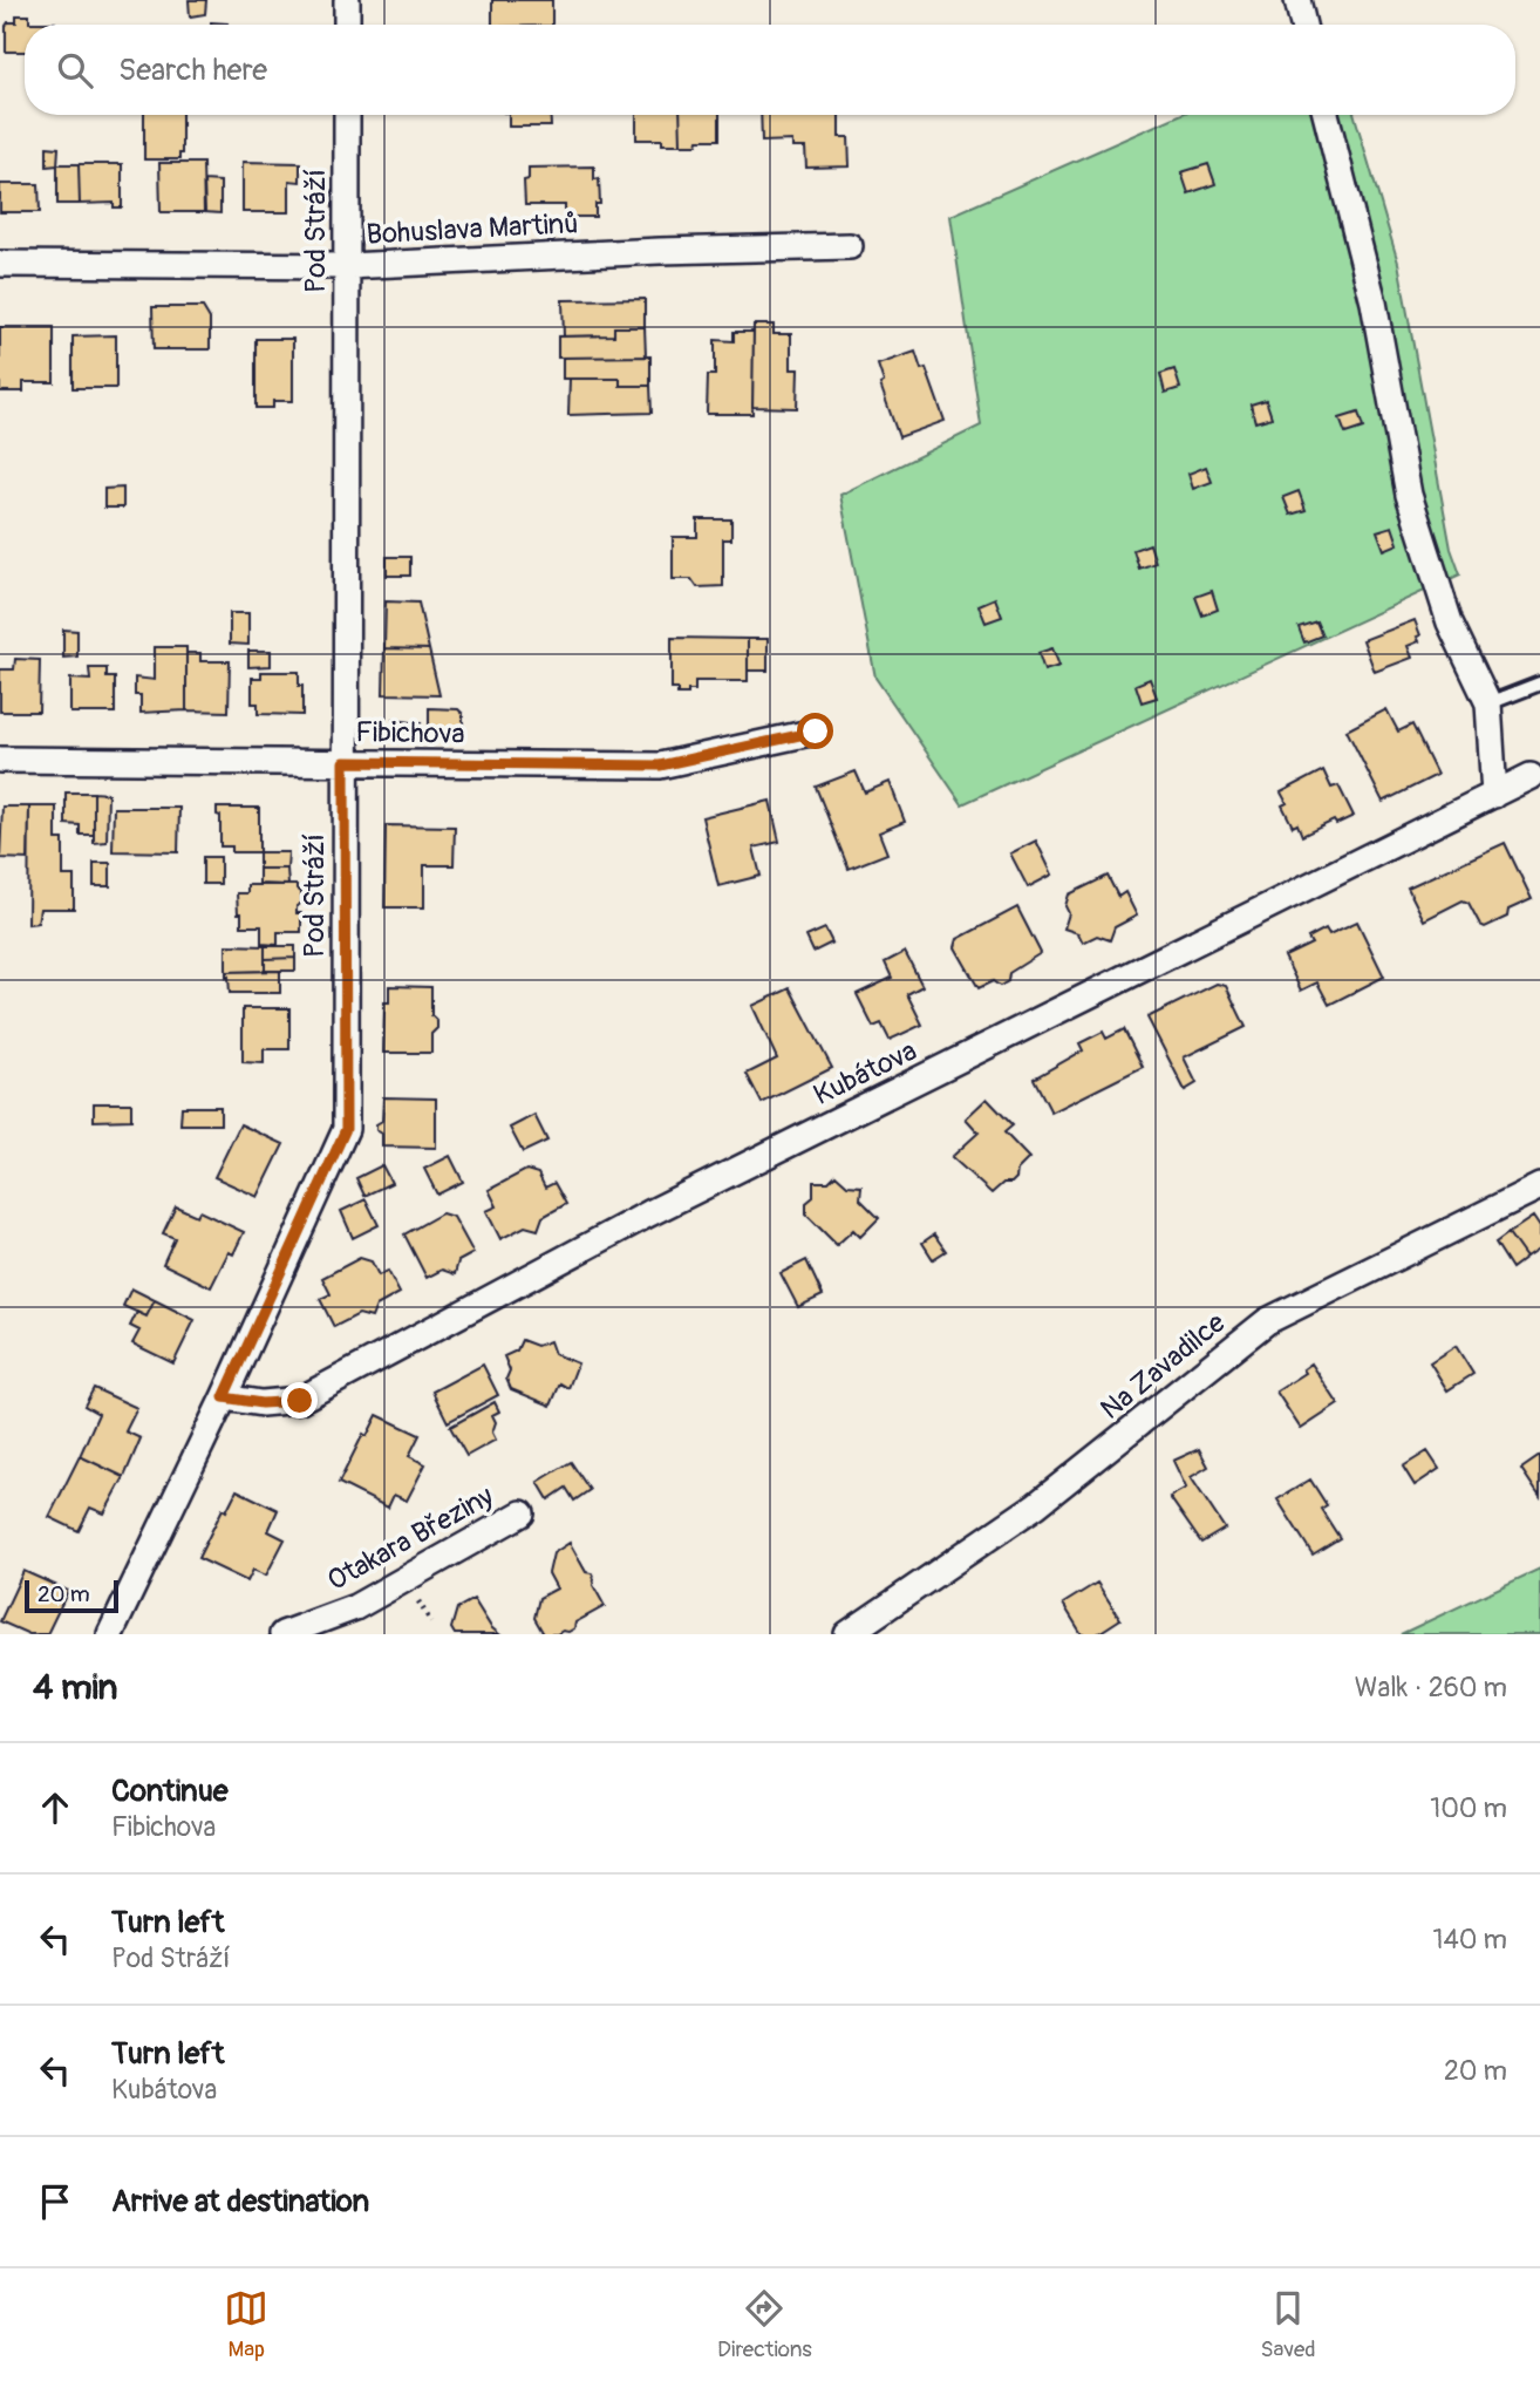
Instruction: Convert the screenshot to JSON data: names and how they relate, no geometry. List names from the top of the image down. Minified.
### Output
{"streets":{"street":["Bohuslava Martinů","Pod Stráží","Fibichova","Kubátova","Na Zavadilce","Otakara Březiny"]},"crossings":[["Bohuslava Martinů","Pod Stráží"],["Pod Stráží","Fibichova"],["Pod Stráží","Kubátova"]],"scale_bar":"20 m","page":{"search":"Search here","scale":"20 m","heading":["4 min","Walk · 260 m"],"list":[["Continue","Fibichova","100 m"],["Turn left","Pod Stráží","140 m"],["Turn left","Kubátova","20 m"],"Arrive at destination"],"nav":["Map","Directions","Saved"]}}
